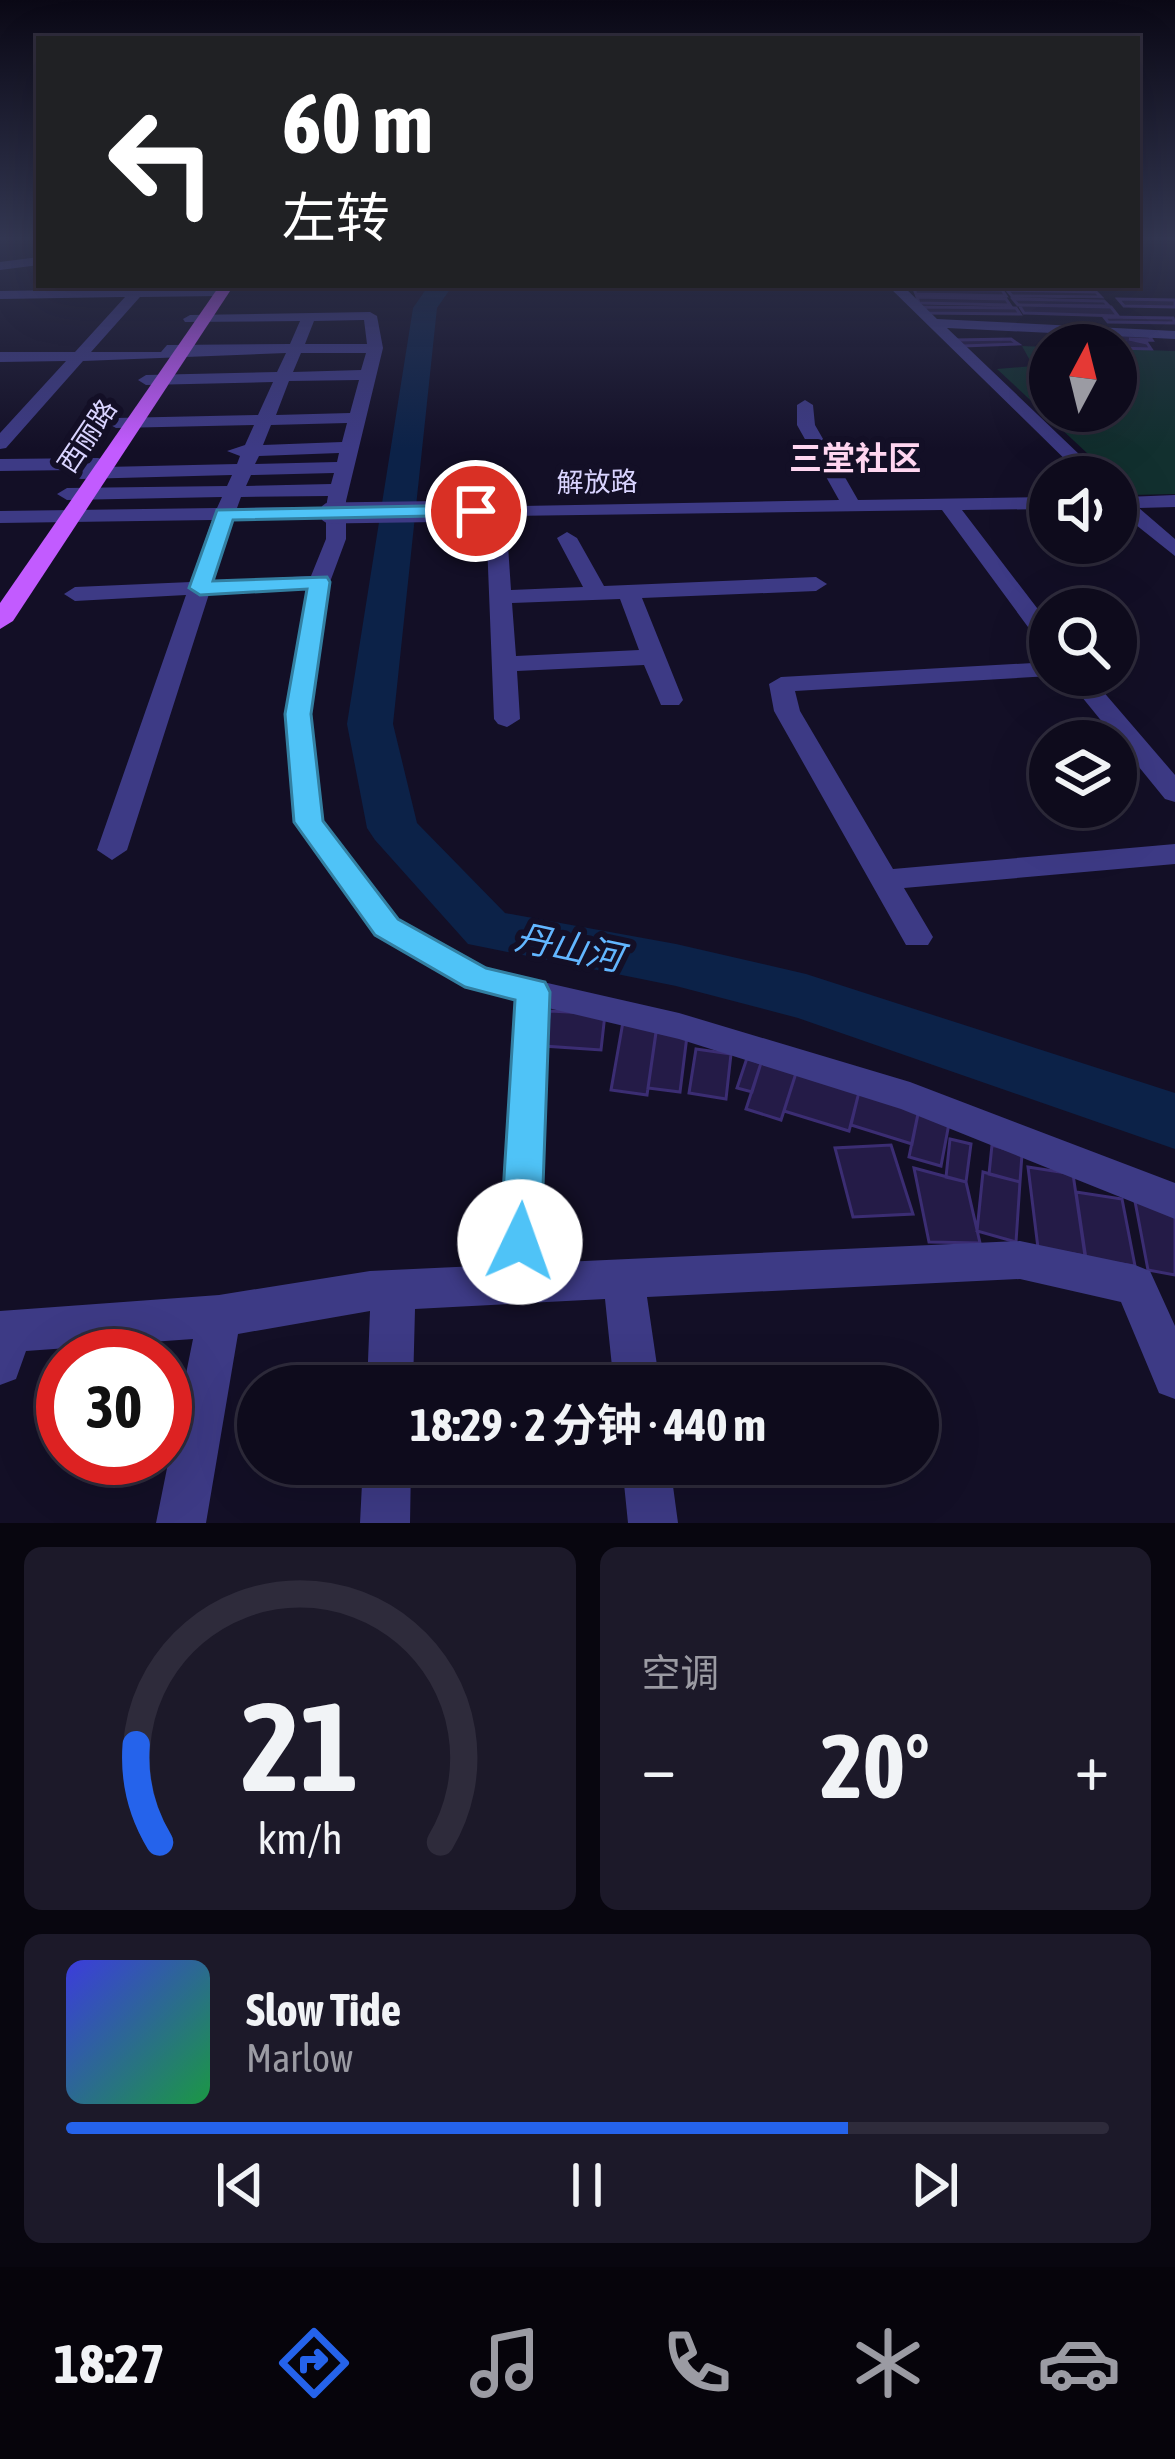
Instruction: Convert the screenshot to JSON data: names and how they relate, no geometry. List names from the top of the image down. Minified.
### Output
{"streets":{"main road":["西丽路"],"street":["解放路"]},"crossings":[["西丽路","解放路"]],"districts":["三堂社区"],"water":["丹山河"],"north":"top","page":{"turn":["60 m","左转"],"limit":"30","trip":"18:29 · 2 分钟 · 440 m","tile":"空调","heat":["−","20°","+"],"song":["Slow Tide","Marlow"],"tabs":"18:27","gauge":["21","km/h"]}}
